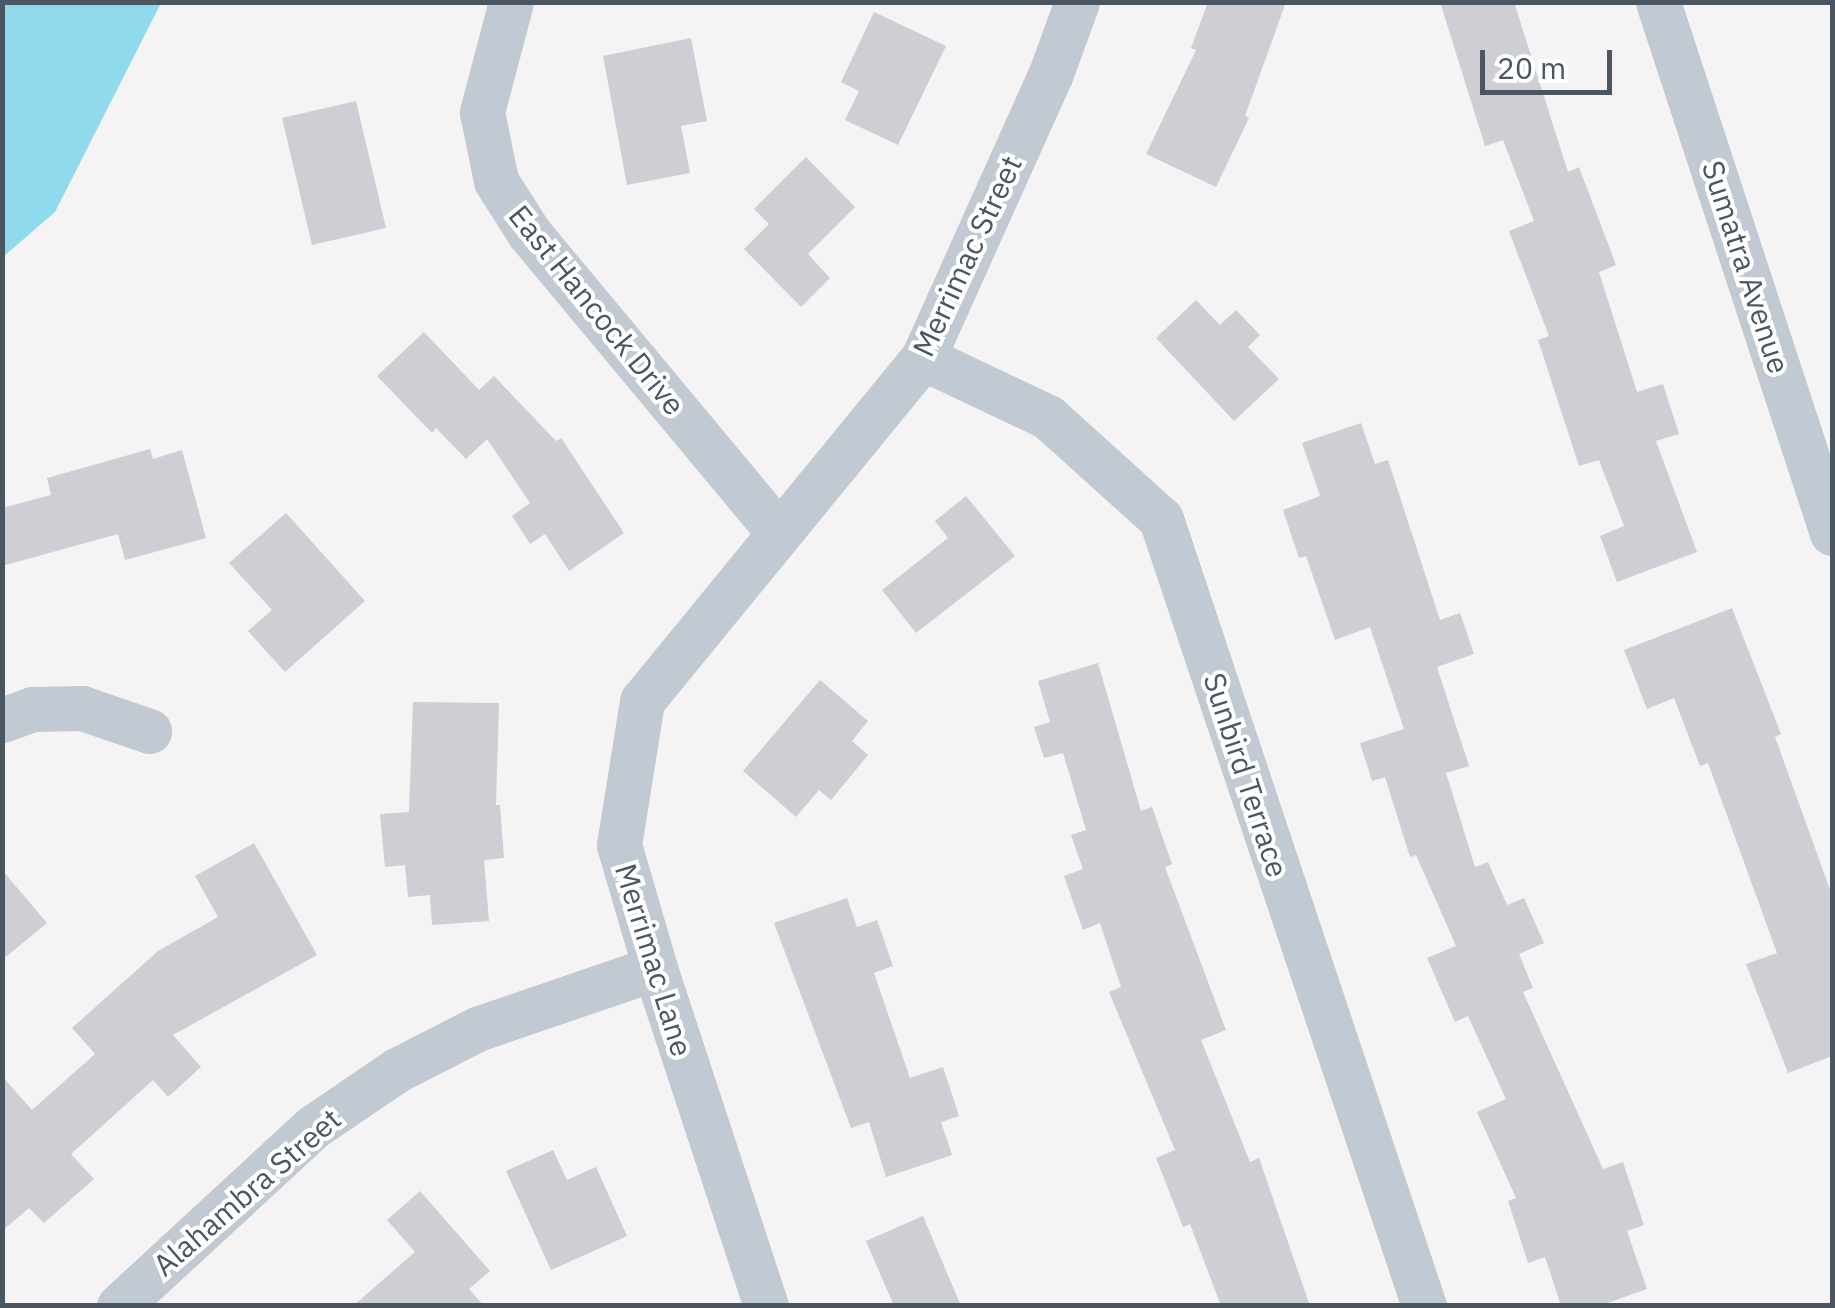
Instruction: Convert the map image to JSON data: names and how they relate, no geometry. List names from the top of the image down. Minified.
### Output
{"streets":{"street":["Merrimac Street","Sumatra Avenue","East Hancock Drive","Sunbird Terrace","Merrimac Lane","Alahambra Street"]},"crossings":[["Merrimac Street","East Hancock Drive"],["Merrimac Street","Sunbird Terrace"],["Merrimac Street","Merrimac Lane"],["East Hancock Drive","Merrimac Lane"],["Merrimac Lane","Alahambra Street"]],"scale_bar":"20 m"}
